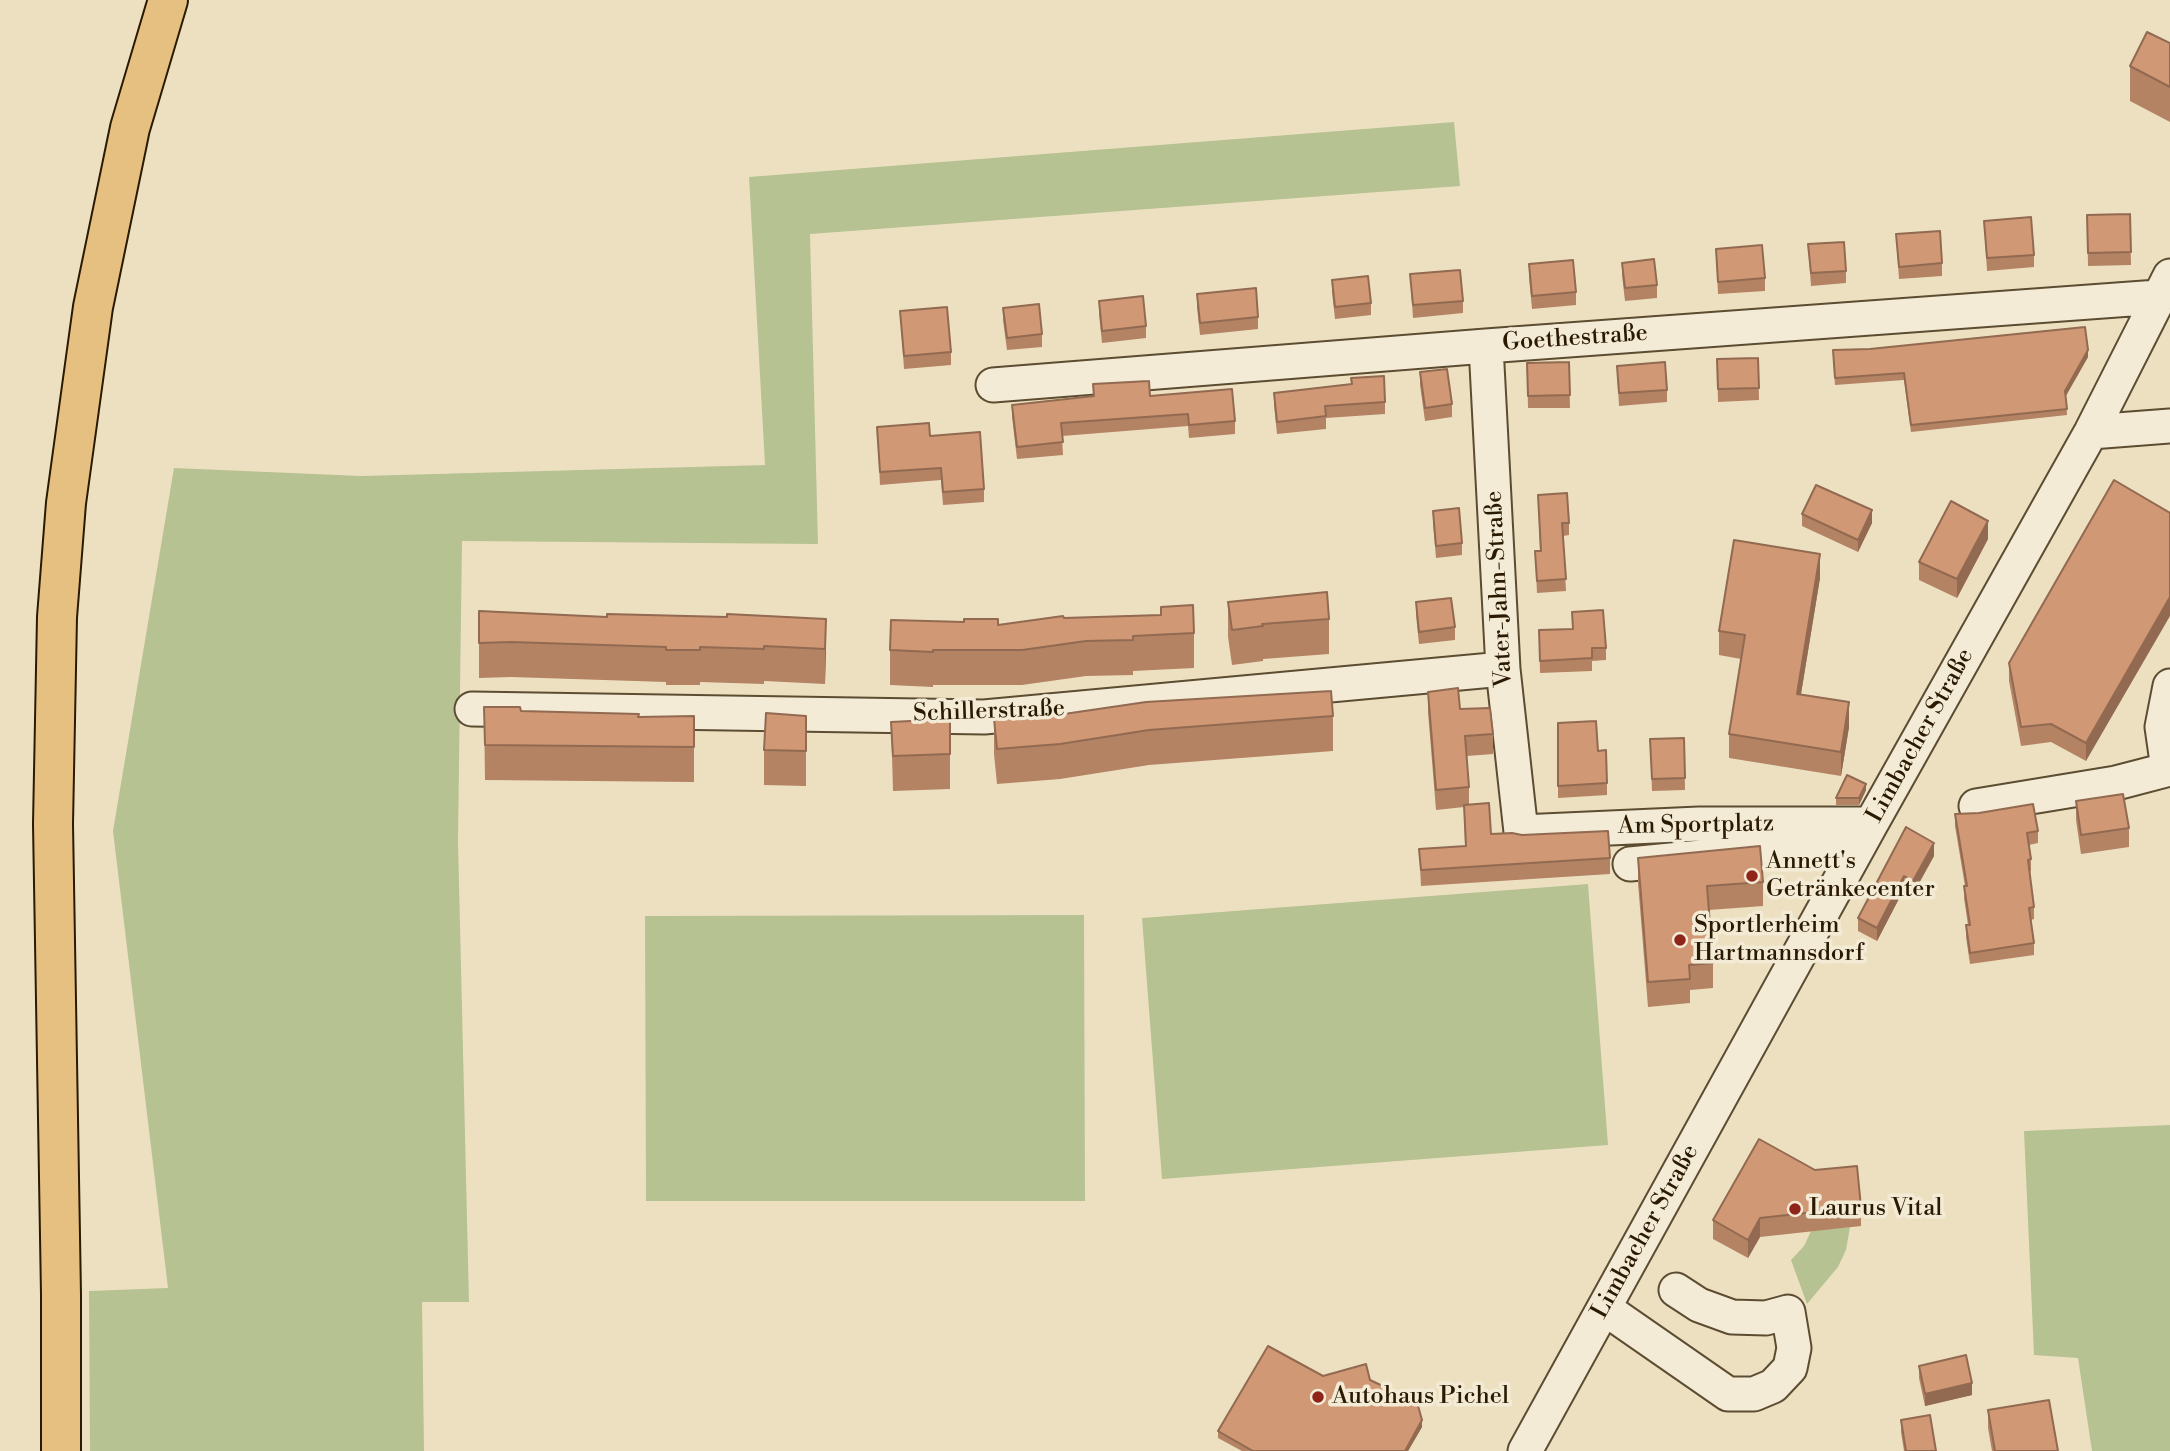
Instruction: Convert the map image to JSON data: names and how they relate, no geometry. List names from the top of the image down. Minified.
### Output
{"streets":{"street":["Goethestraße","Vater-Jahn-Straße","Schillerstraße","Limbacher Straße","Am Sportplatz"]},"crossings":[["Goethestraße","Vater-Jahn-Straße"],["Goethestraße","Limbacher Straße"],["Vater-Jahn-Straße","Schillerstraße"],["Vater-Jahn-Straße","Am Sportplatz"],["Limbacher Straße","Am Sportplatz"]],"places":["Annett's Getränkecenter","Sportlerheim Hartmannsdorf","Laurus Vital","Autohaus Pichel"]}
